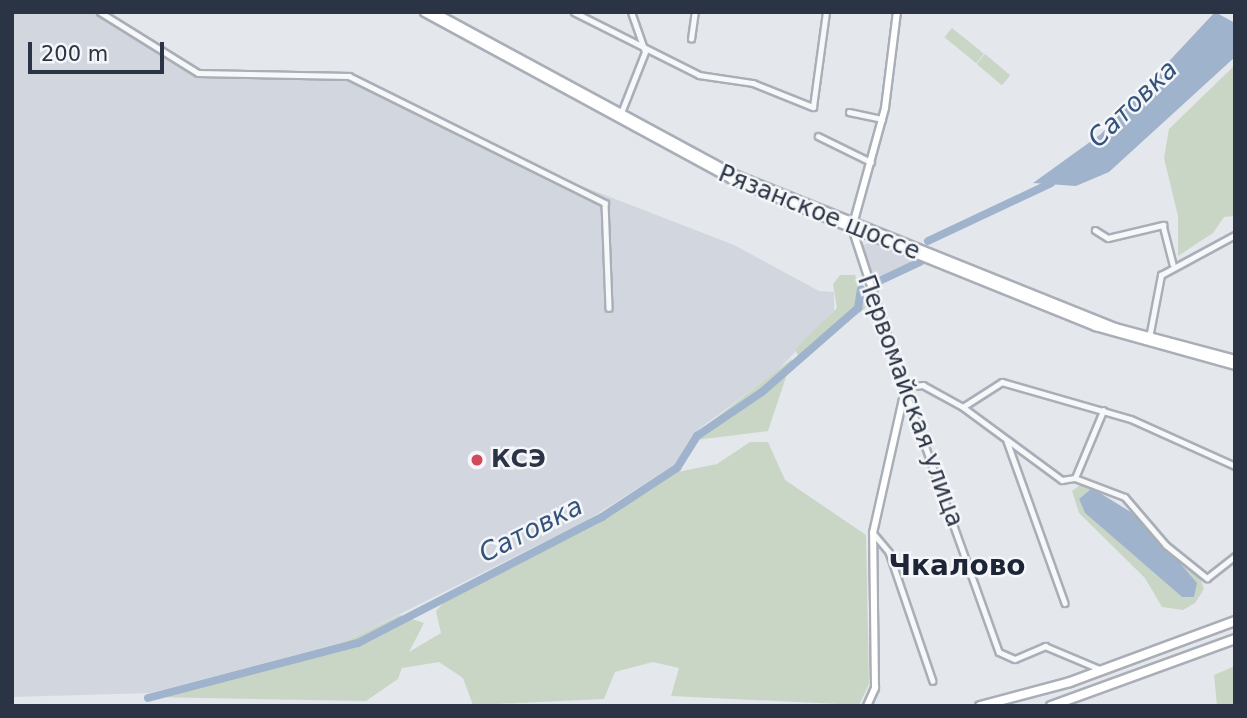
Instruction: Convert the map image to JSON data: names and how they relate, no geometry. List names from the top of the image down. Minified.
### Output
{"streets":{"main road":["Рязанское шоссе","Первомайская улица"]},"crossings":[["Рязанское шоссе","Первомайская улица"]],"districts":["Чкалово"],"water":["Сатовка"],"places":["КСЭ"],"scale_bar":"200 m"}
